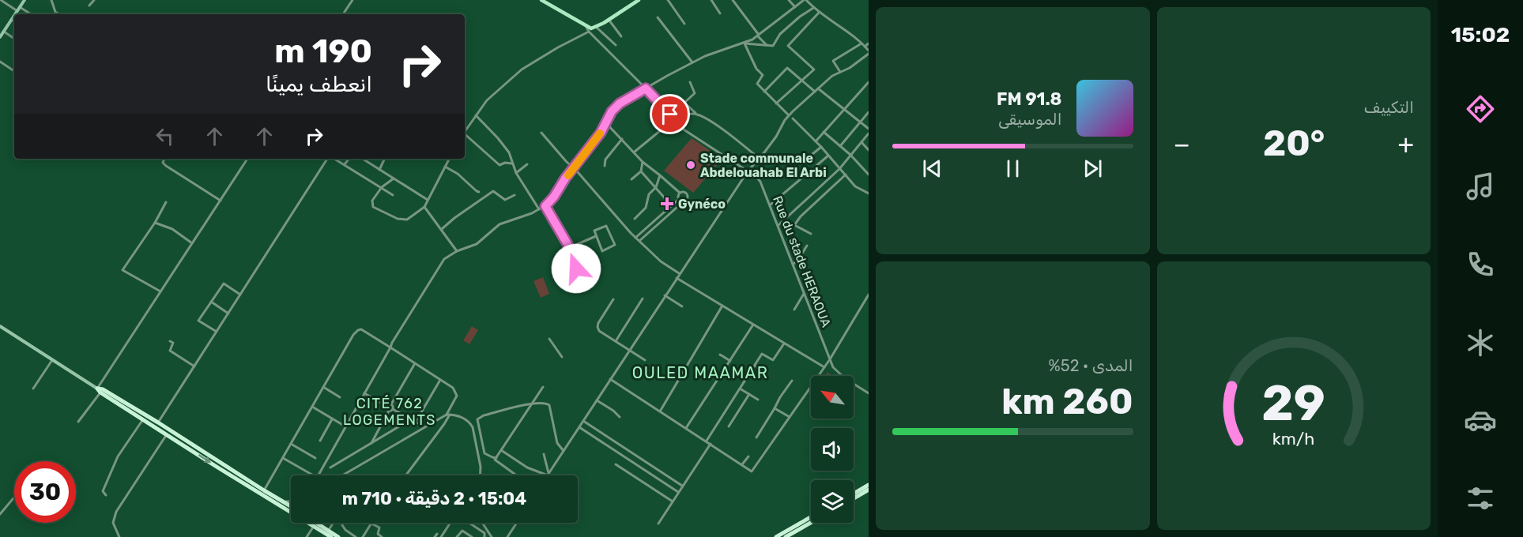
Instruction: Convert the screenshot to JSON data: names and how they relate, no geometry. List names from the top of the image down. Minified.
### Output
{"streets":{"street":["Rue du stade HERAOUA"]},"districts":["OULED MAAMAR","CITÉ 762 LOGEMENTS"],"places":{"other":["Stade communale Abdelouahab El Arbi"],"health":["Gynéco"]},"north":"top left","page":{"tabs":"15:02","tile":["التكييف",["المدى · 52%","260 km"]],"turn":["190 m","انعطف يمينًا"],"song":["91.8 FM","الموسيقى"],"heat":["−","20°","+"],"limit":"30","trip":"15:04 · 2 دقيقة · 710 m","gauge":["29","km/h"]}}
